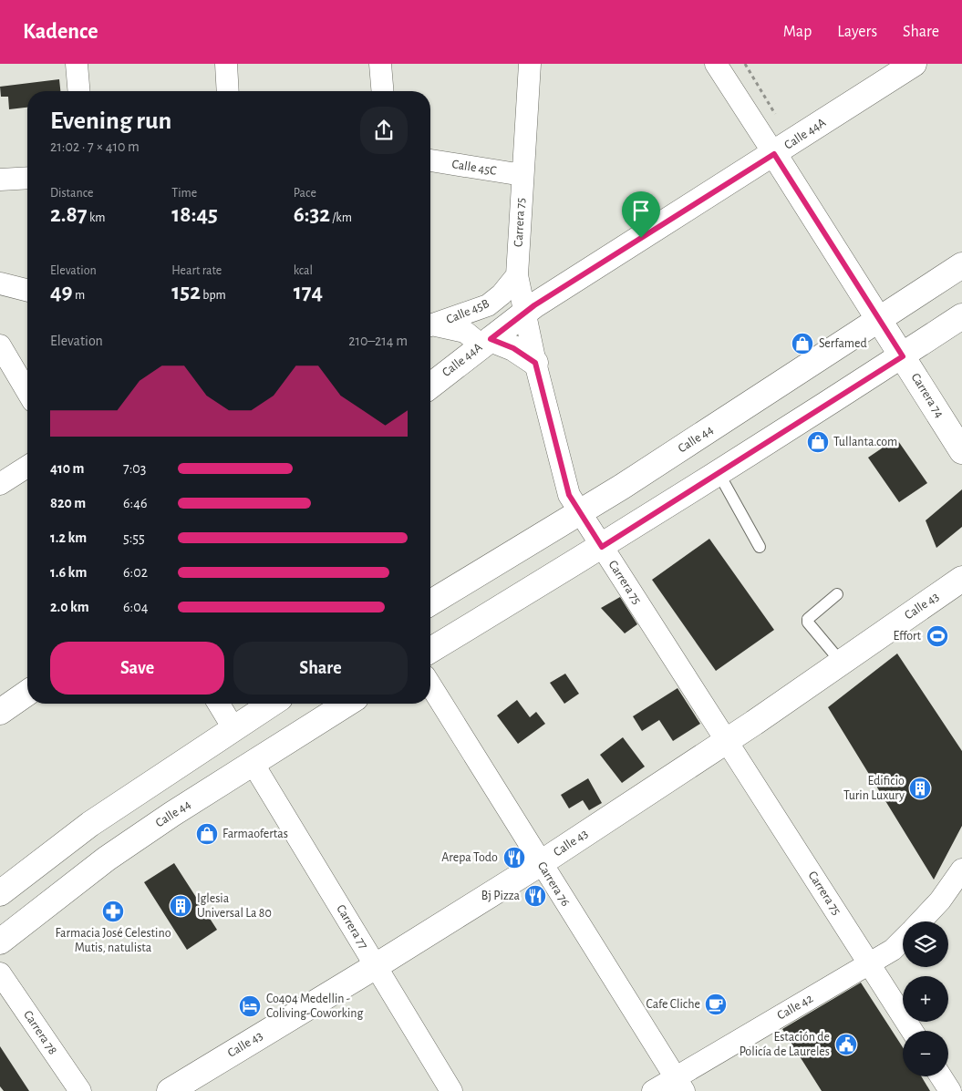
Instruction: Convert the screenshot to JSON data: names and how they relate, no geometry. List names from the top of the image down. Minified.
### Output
{"streets":{"main road":["Calle 44A","Carrera 74","Calle 44","Calle 43"],"street":["Calle 45C","Carrera 75","Calle 45B","Carrera 76","Carrera 77","Calle 42","Carrera 78"]},"crossings":[["Calle 44A","Carrera 75"],["Calle 44A","Calle 45B"],["Calle 44A","Carrera 74"],["Calle 45C","Carrera 75"],["Carrera 75","Calle 45B"],["Carrera 75","Calle 44"],["Carrera 75","Calle 43"],["Carrera 75","Calle 42"],["Carrera 74","Calle 44"],["Calle 44","Carrera 77"],["Calle 43","Carrera 76"],["Calle 43","Carrera 77"],["Carrera 76","Calle 42"]],"places":{"shop":["Serfamed","Tullanta.com","Farmaofertas"],"sports":["Effort"],"building":["Edificio Turin Luxury","Iglesia Universal La 80"],"restaurant":["Arepa Todo","Bj Pizza"],"pharmacy":["Farmacia José Celestino Mutis, natulista"],"cafe":["Cafe Cliche"],"hotel":["Co404 Medellin - Coliving-Coworking"],"public building":["Estación de Policía de Laureles"]},"page":{"header":"Kadence","nav":["Map","Layers","Share"],"heading":["Evening run","21:02 · 7 × 410 m"],"stats":[["Distance","2.87 km"],["Time","18:45"],["Pace","6:32 /km"],["Elevation","49 m"],["Heart rate","152 bpm"],["kcal","174"]],"chart":["Elevation","210–214 m"],"list":[{"name":"410 m","note":"7:03"},{"name":"820 m","note":"6:46"},{"name":"1.2 km","note":"5:55"},{"name":"1.6 km","note":"6:02"},{"name":"2.0 km","note":"6:04"}],"buttons":["Save","Share"],"map_buttons":["+","−"]}}
